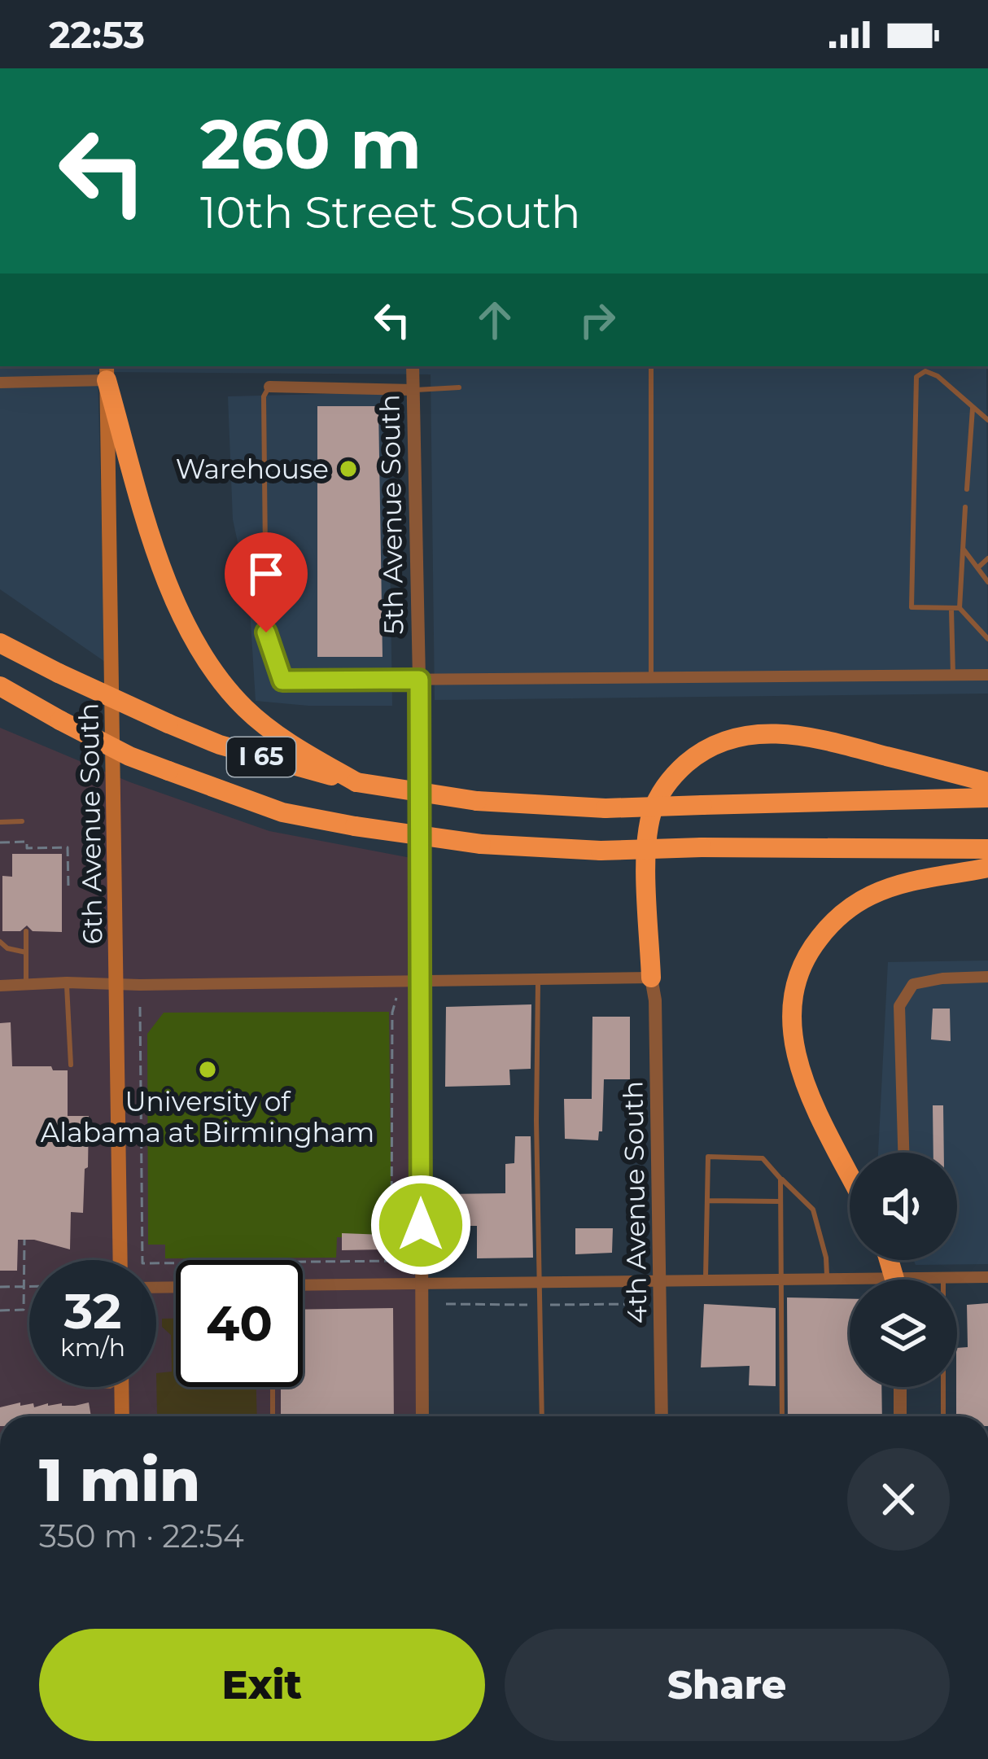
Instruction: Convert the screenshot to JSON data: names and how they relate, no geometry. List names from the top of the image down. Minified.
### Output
{"streets":{"highway":["I 65"],"main road":["6th Avenue South"],"street":["5th Avenue South","4th Avenue South"]},"places":["Warehouse","University of Alabama at Birmingham"],"page":{"status":"22:53","turn":["260 m","10th Street South"],"speed":"32 km/h","limit":"40","heading":["1 min","350 m · 22:54"],"buttons":["Exit","Share"]}}
